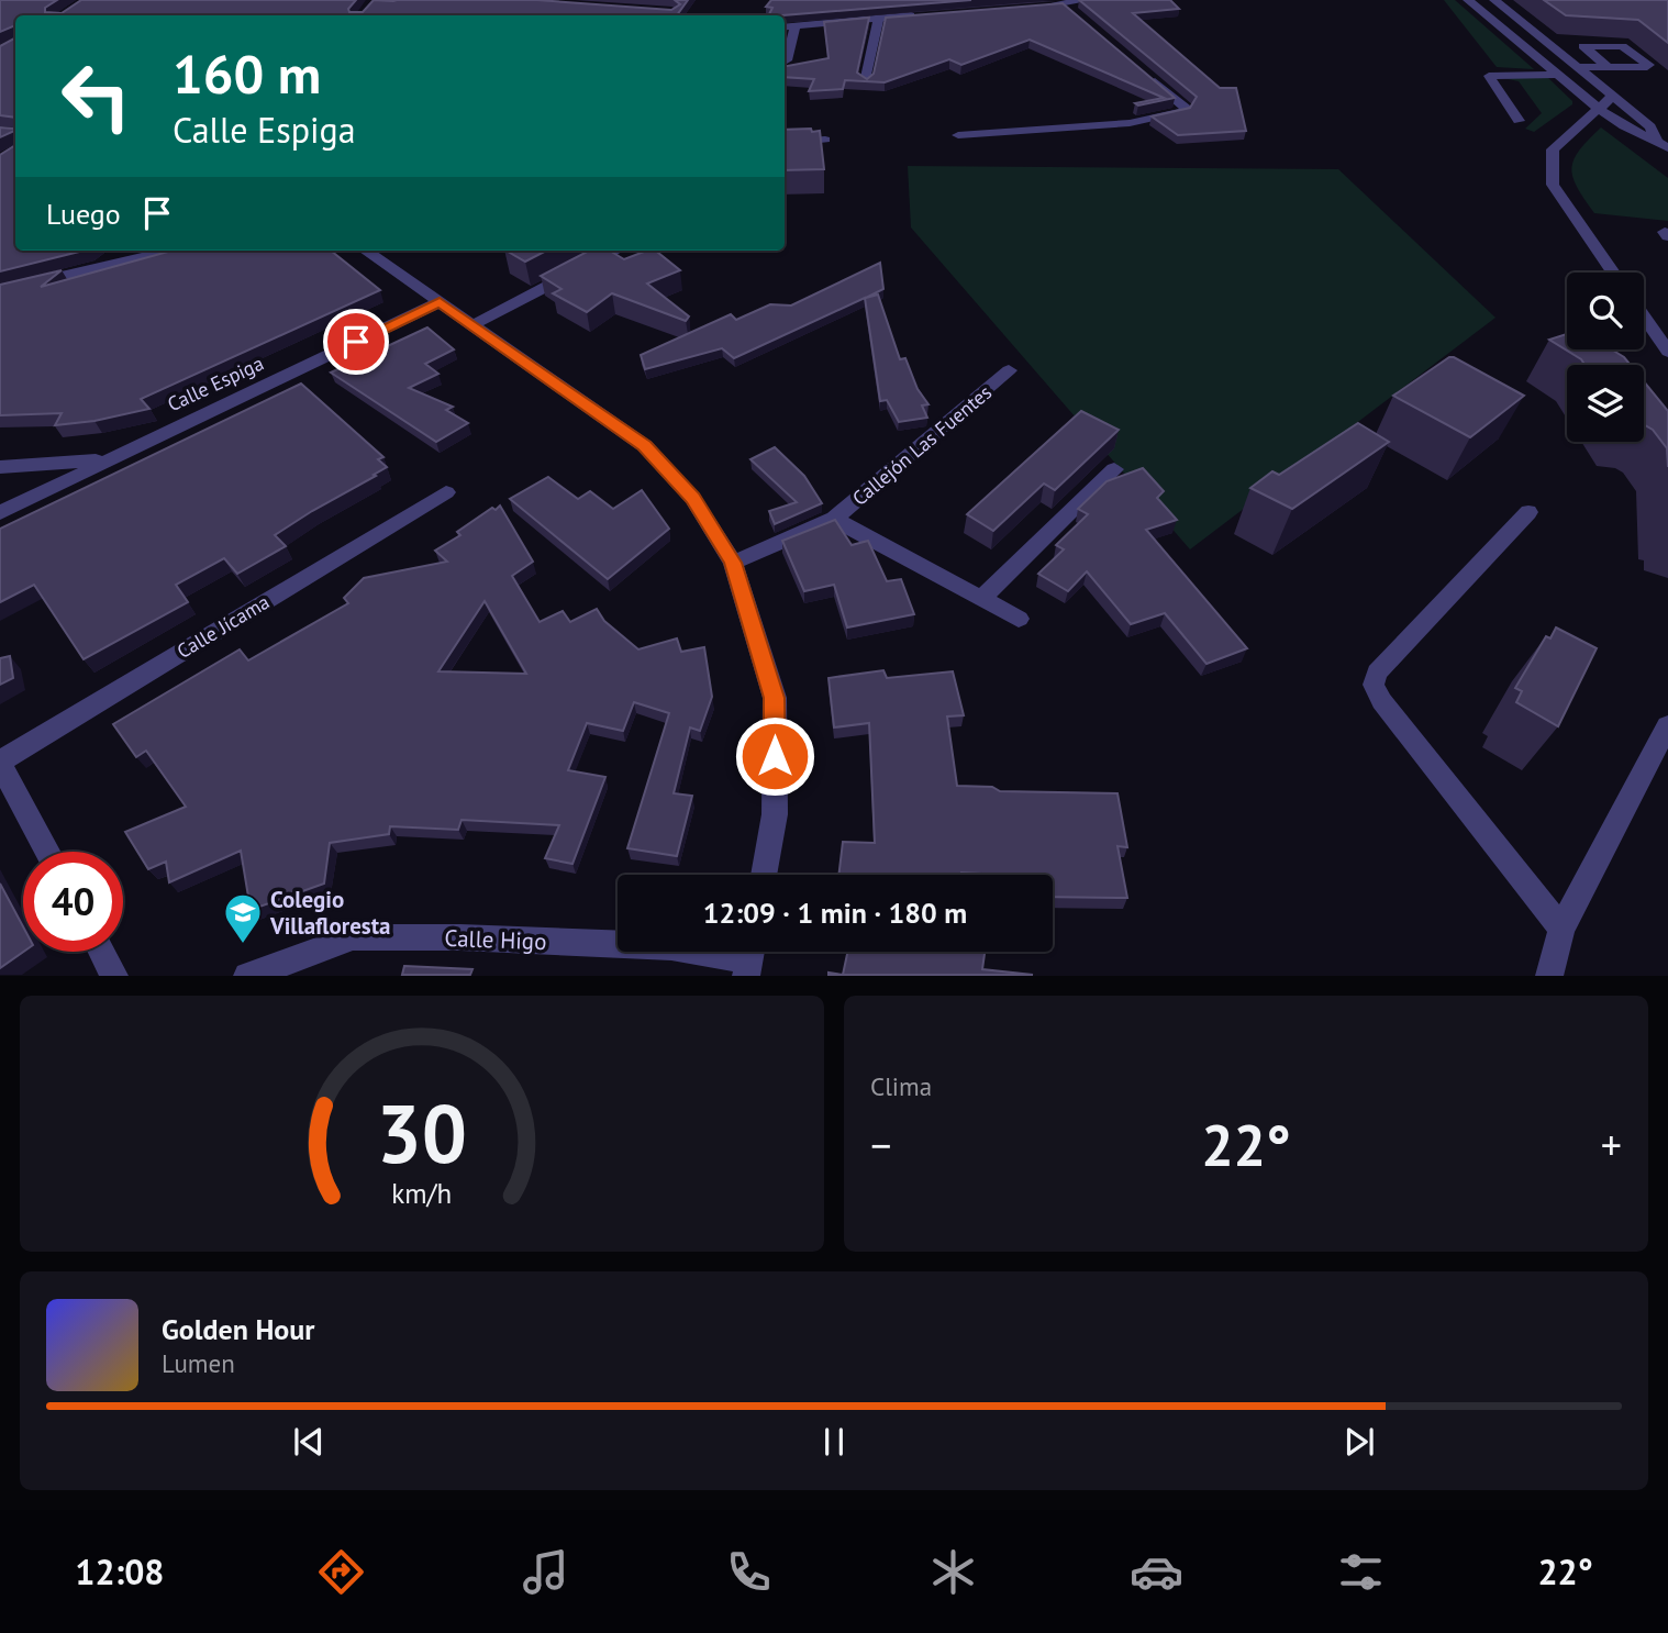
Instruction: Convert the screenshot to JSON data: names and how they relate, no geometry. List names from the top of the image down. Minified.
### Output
{"streets":{"street":["Calle Espiga","Callejón Las Fuentes","Calle Jícama","Calle Higo"]},"places":{"school or university":["Colegio Villafloresta"]},"page":{"turn":["160 m","Calle Espiga"],"then":"Luego","limit":"40","trip":"12:09 · 1 min · 180 m","tile":"Clima","heat":["−","22°","+"],"song":["Golden Hour","Lumen"],"tabs":["12:08","22°"],"gauge":["30","km/h"]}}
